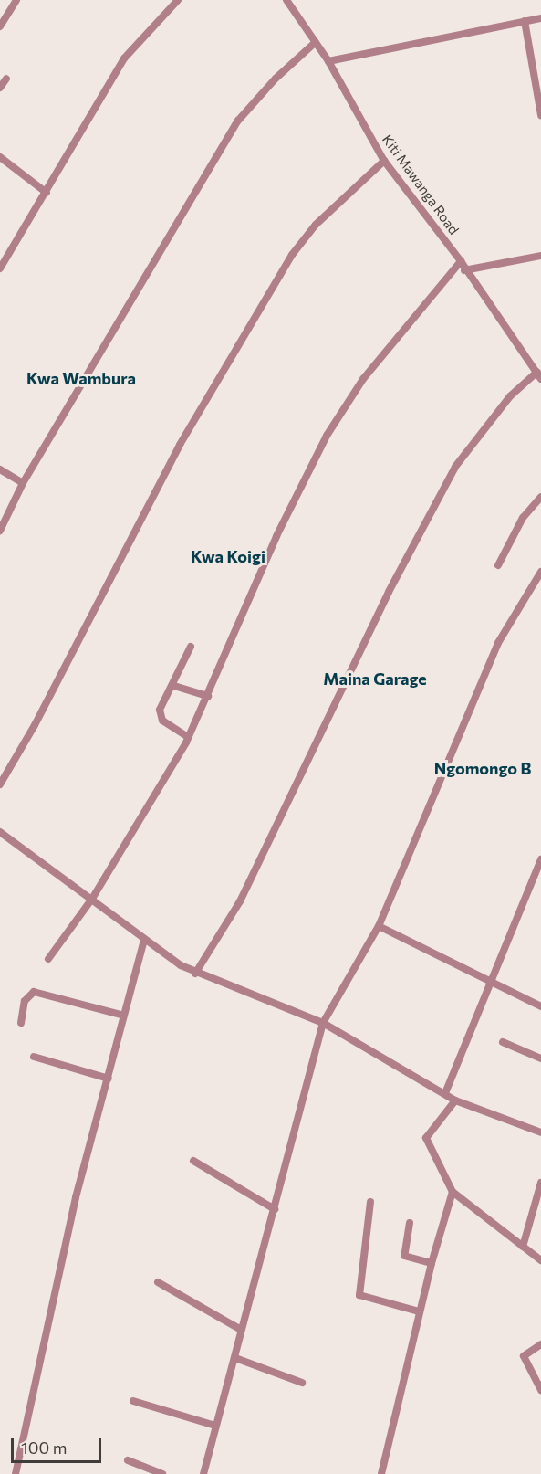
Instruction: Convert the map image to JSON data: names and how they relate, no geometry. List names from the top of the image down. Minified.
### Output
{"streets":{"street":["Kiti Mawanga Road"]},"districts":["Kwa Wambura","Kwa Koigi","Maina Garage","Ngomongo B"],"scale_bar":"100 m"}
